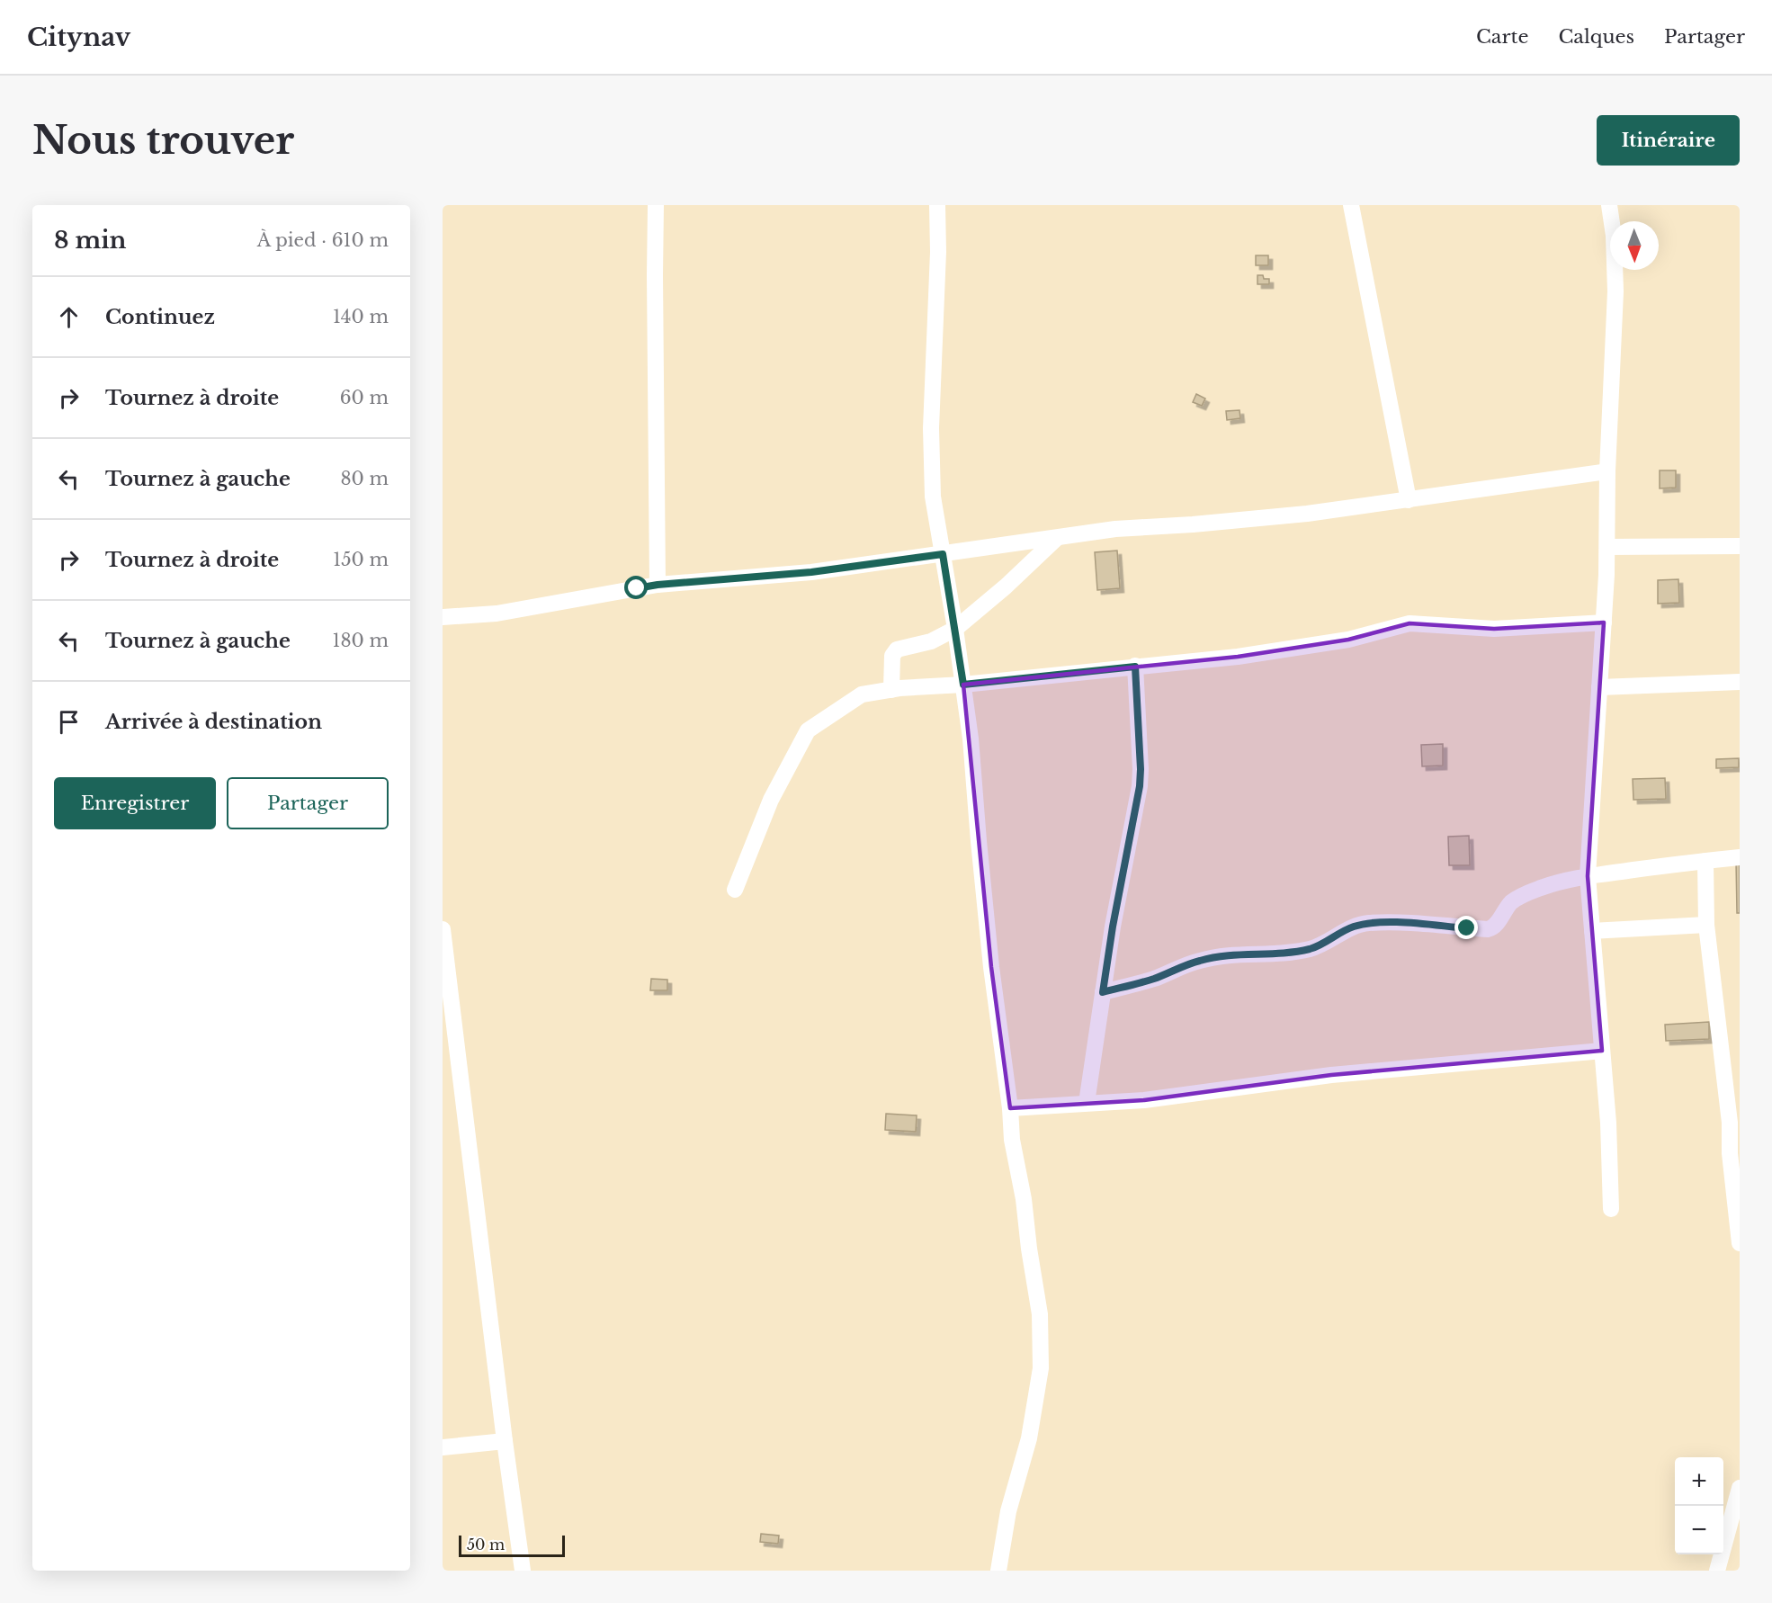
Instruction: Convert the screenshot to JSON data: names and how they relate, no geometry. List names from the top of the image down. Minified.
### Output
{"scale_bar":"50 m","north":"bottom","page":{"header":"Citynav","nav":["Carte","Calques","Partager"],"buttons":["Itinéraire",["Enregistrer","Partager"]],"title":"Nous trouver","heading":["8 min","À pied · 610 m"],"list":[["Continuez","140 m"],["Tournez à droite","60 m"],["Tournez à gauche","80 m"],["Tournez à droite","150 m"],["Tournez à gauche","180 m"],"Arrivée à destination"],"map_buttons":["+","−"],"scale":"50 m"}}
